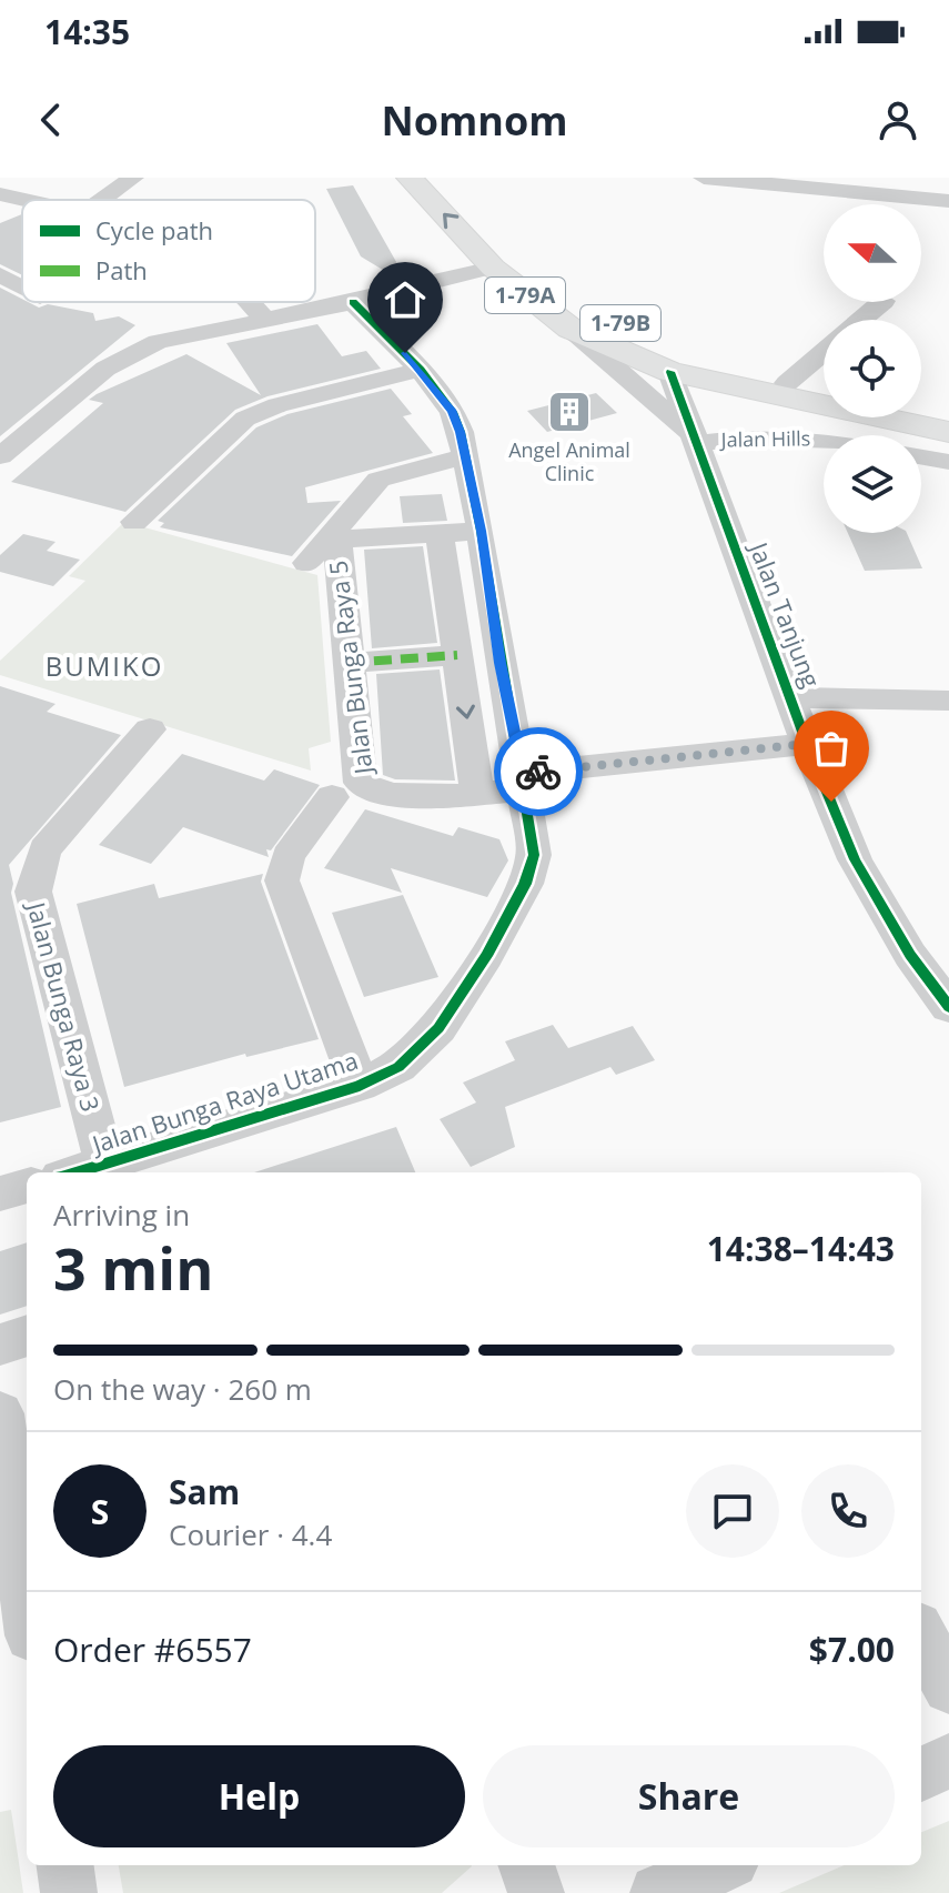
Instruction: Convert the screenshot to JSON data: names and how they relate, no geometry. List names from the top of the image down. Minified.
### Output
{"streets":{"highway":["1-79A","1-79B"],"street":["Jalan Hills","Jalan Tanjung","Jalan Bunga Raya 5","Jalan Bunga Raya 3","Jalan Bunga Raya Utama"]},"crossings":[["1-79A","1-79B"],["1-79A","Jalan Tanjung"],["1-79B","Jalan Tanjung"],["Jalan Hills","Jalan Tanjung"],["Jalan Tanjung","Jalan Bunga Raya 5"],["Jalan Bunga Raya 5","Jalan Bunga Raya Utama"],["Jalan Bunga Raya 3","Jalan Bunga Raya Utama"]],"districts":["BUMIKO"],"places":{"building":["Angel Animal Clinic"]},"legend":["Cycle path","Path"],"north":"left","page":{"status":"14:35","header":"Nomnom","heading":["3 min","Arriving in","14:38–14:43"],"panel":["Sam","Courier · 4.4","Order #6557","$7.00"],"bar":"On the way · 260 m","round":"S","buttons":["Help","Share"]}}
